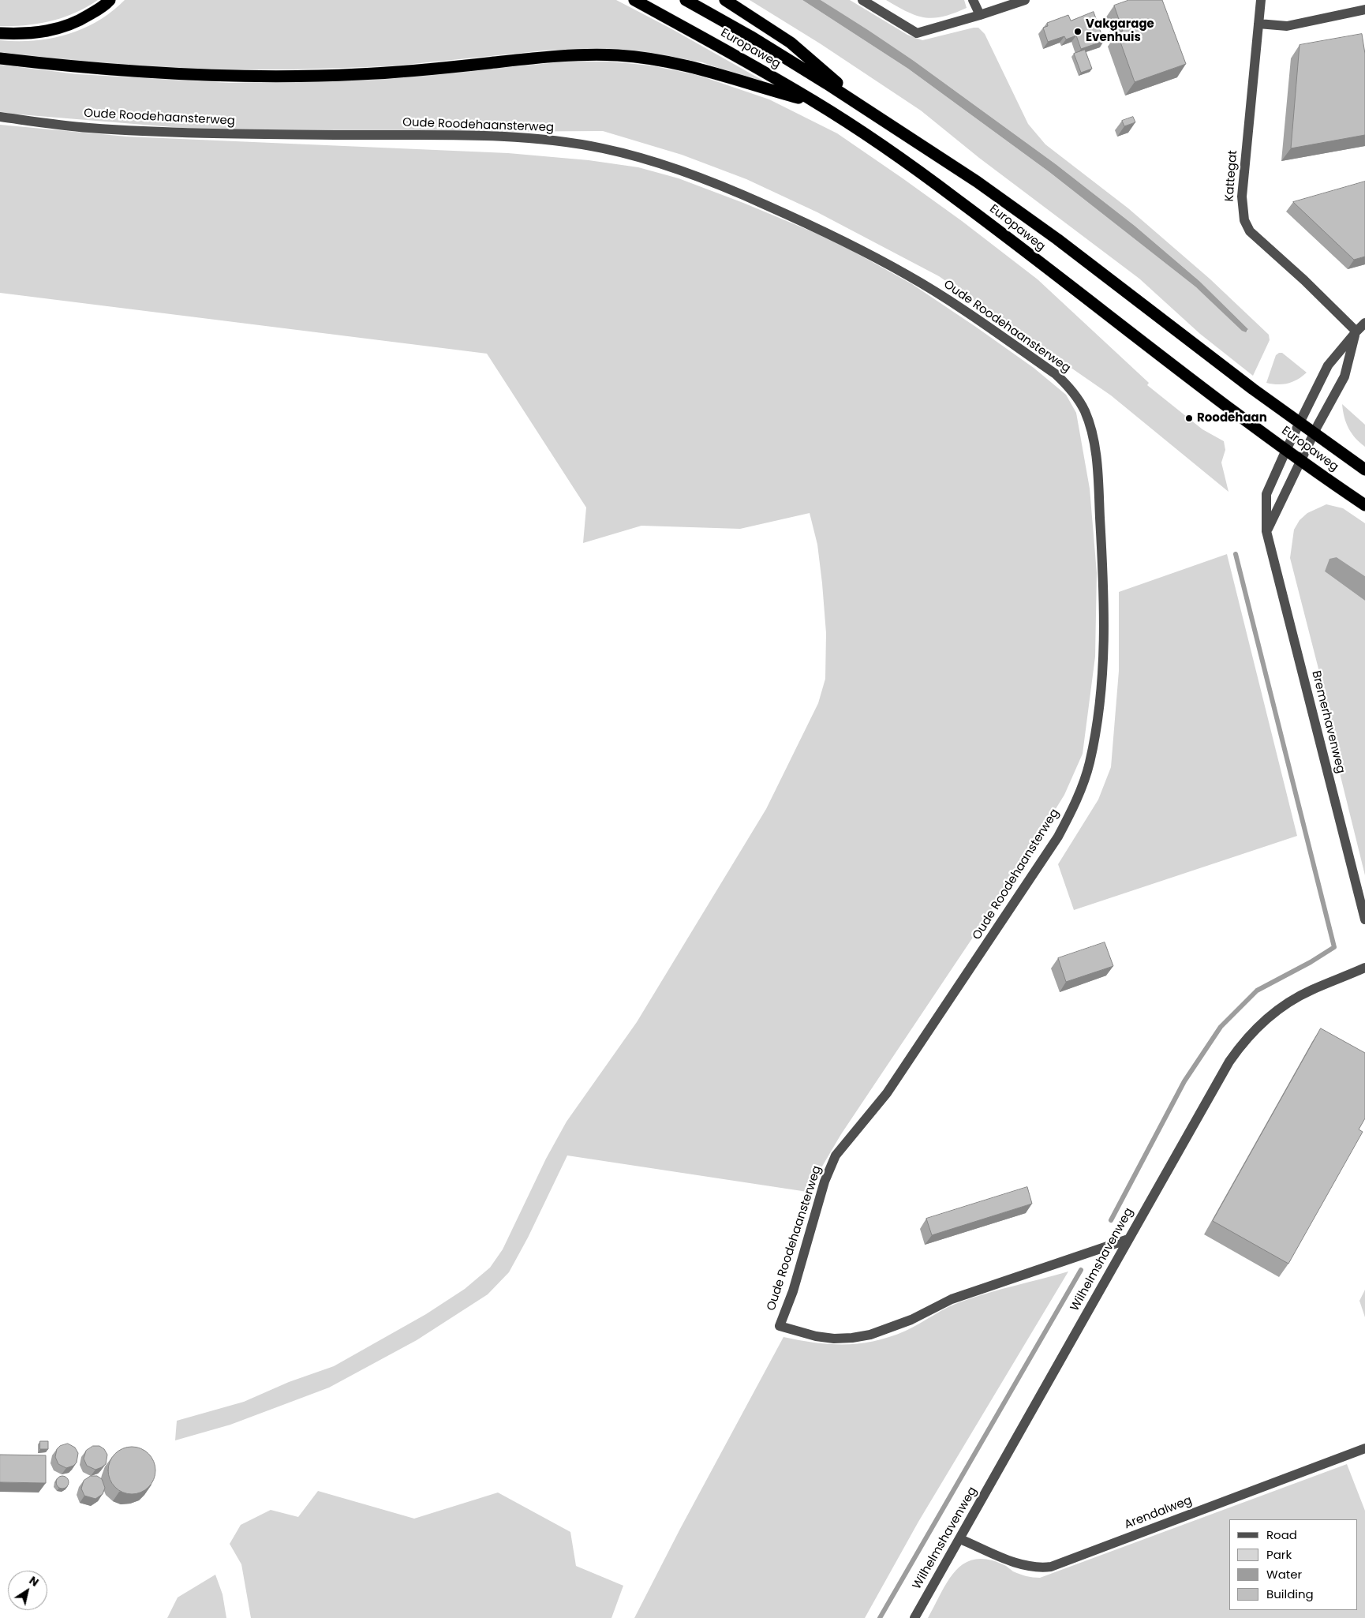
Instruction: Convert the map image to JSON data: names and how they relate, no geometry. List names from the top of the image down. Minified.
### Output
{"streets":{"highway":["Europaweg"],"street":["Oude Roodehaansterweg","Kattegat","Bremerhavenweg","Wilhelmshavenweg","Arendalweg"]},"crossings":[["Europaweg","Bremerhavenweg"],["Oude Roodehaansterweg","Wilhelmshavenweg"],["Kattegat","Bremerhavenweg"],["Wilhelmshavenweg","Arendalweg"]],"places":["Vakgarage Evenhuis","Roodehaan"],"legend":["Road","Park","Water","Building"],"north":"top right"}
